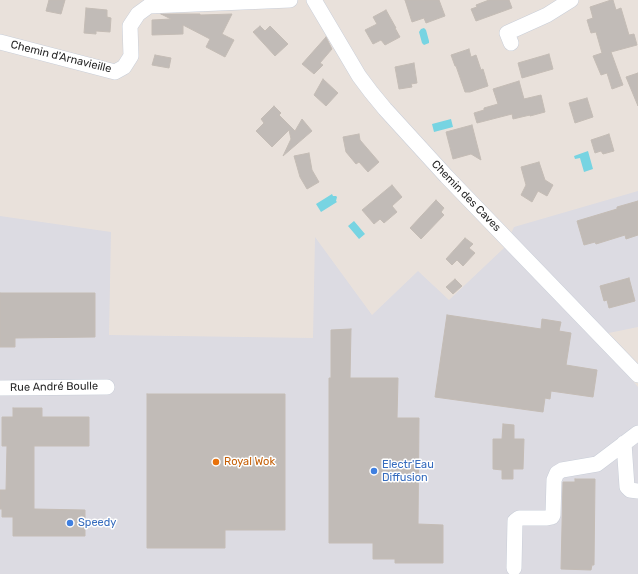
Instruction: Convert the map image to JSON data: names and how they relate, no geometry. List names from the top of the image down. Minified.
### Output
{"streets":{"street":["Chemin d'Arnavieille","Chemin des Caves","Rue André Boulle"]},"places":["Royal Wok","Electr'Eau Diffusion","Speedy"]}
